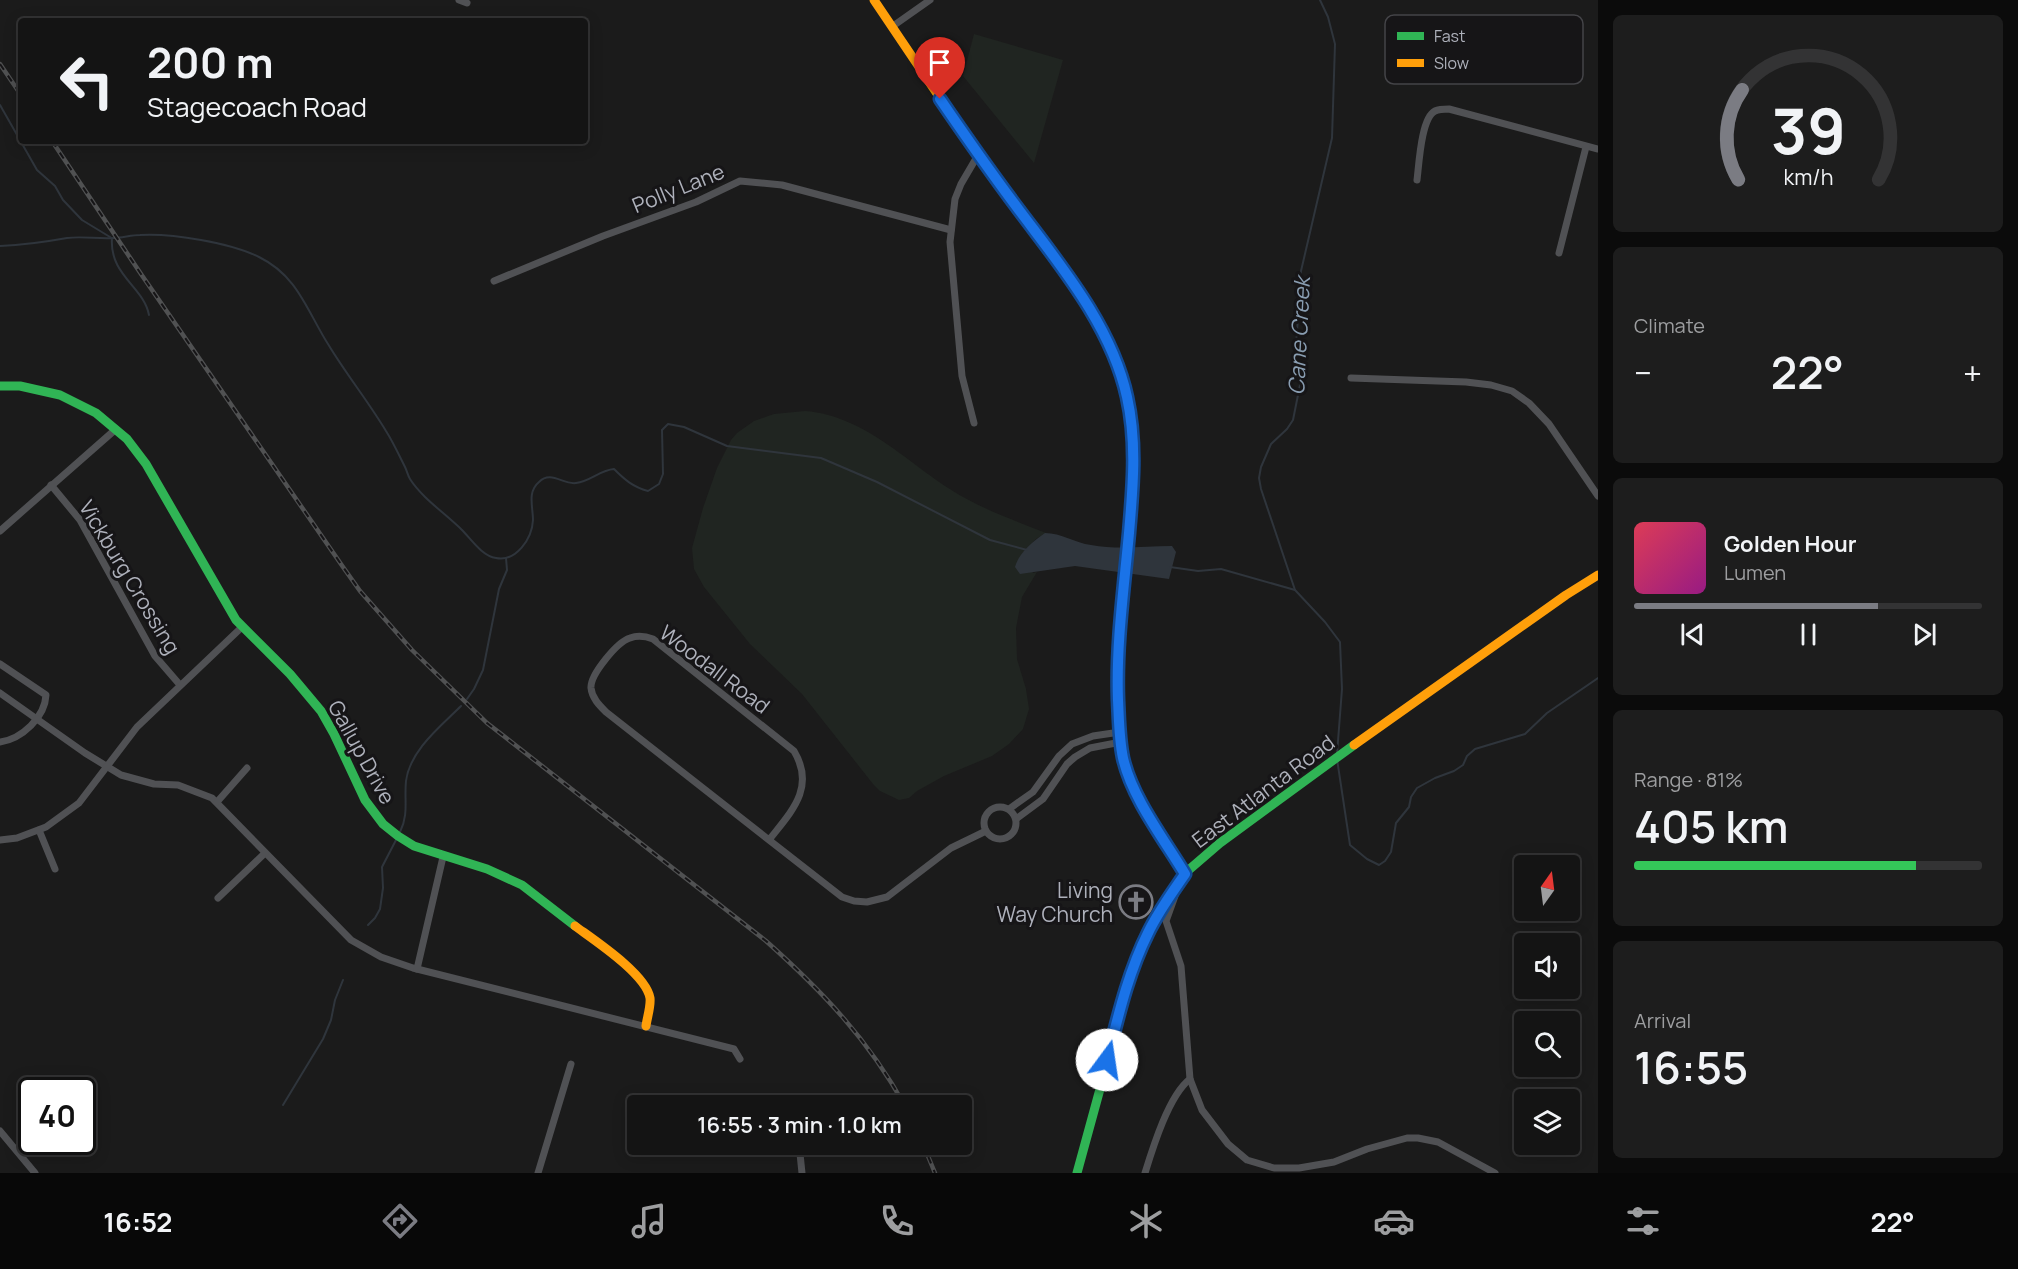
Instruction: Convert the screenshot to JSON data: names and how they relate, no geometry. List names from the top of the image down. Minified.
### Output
{"streets":{"street":["Polly Lane","Vickburg Crossing","Woodall Road","Gallup Drive","East Atlanta Road"]},"water":["Cane Creek"],"places":{"church":["Living Way Church"]},"legend":["Fast","Slow"],"north":"top","page":{"turn":["200 m","Stagecoach Road"],"tile":["Climate",["Range · 81%","405 km"],["Arrival","16:55"]],"heat":["−","22°","+"],"song":["Golden Hour","Lumen"],"limit":"40","trip":"16:55 · 3 min · 1.0 km","tabs":["16:52","22°"],"gauge":["39","km/h"]}}
